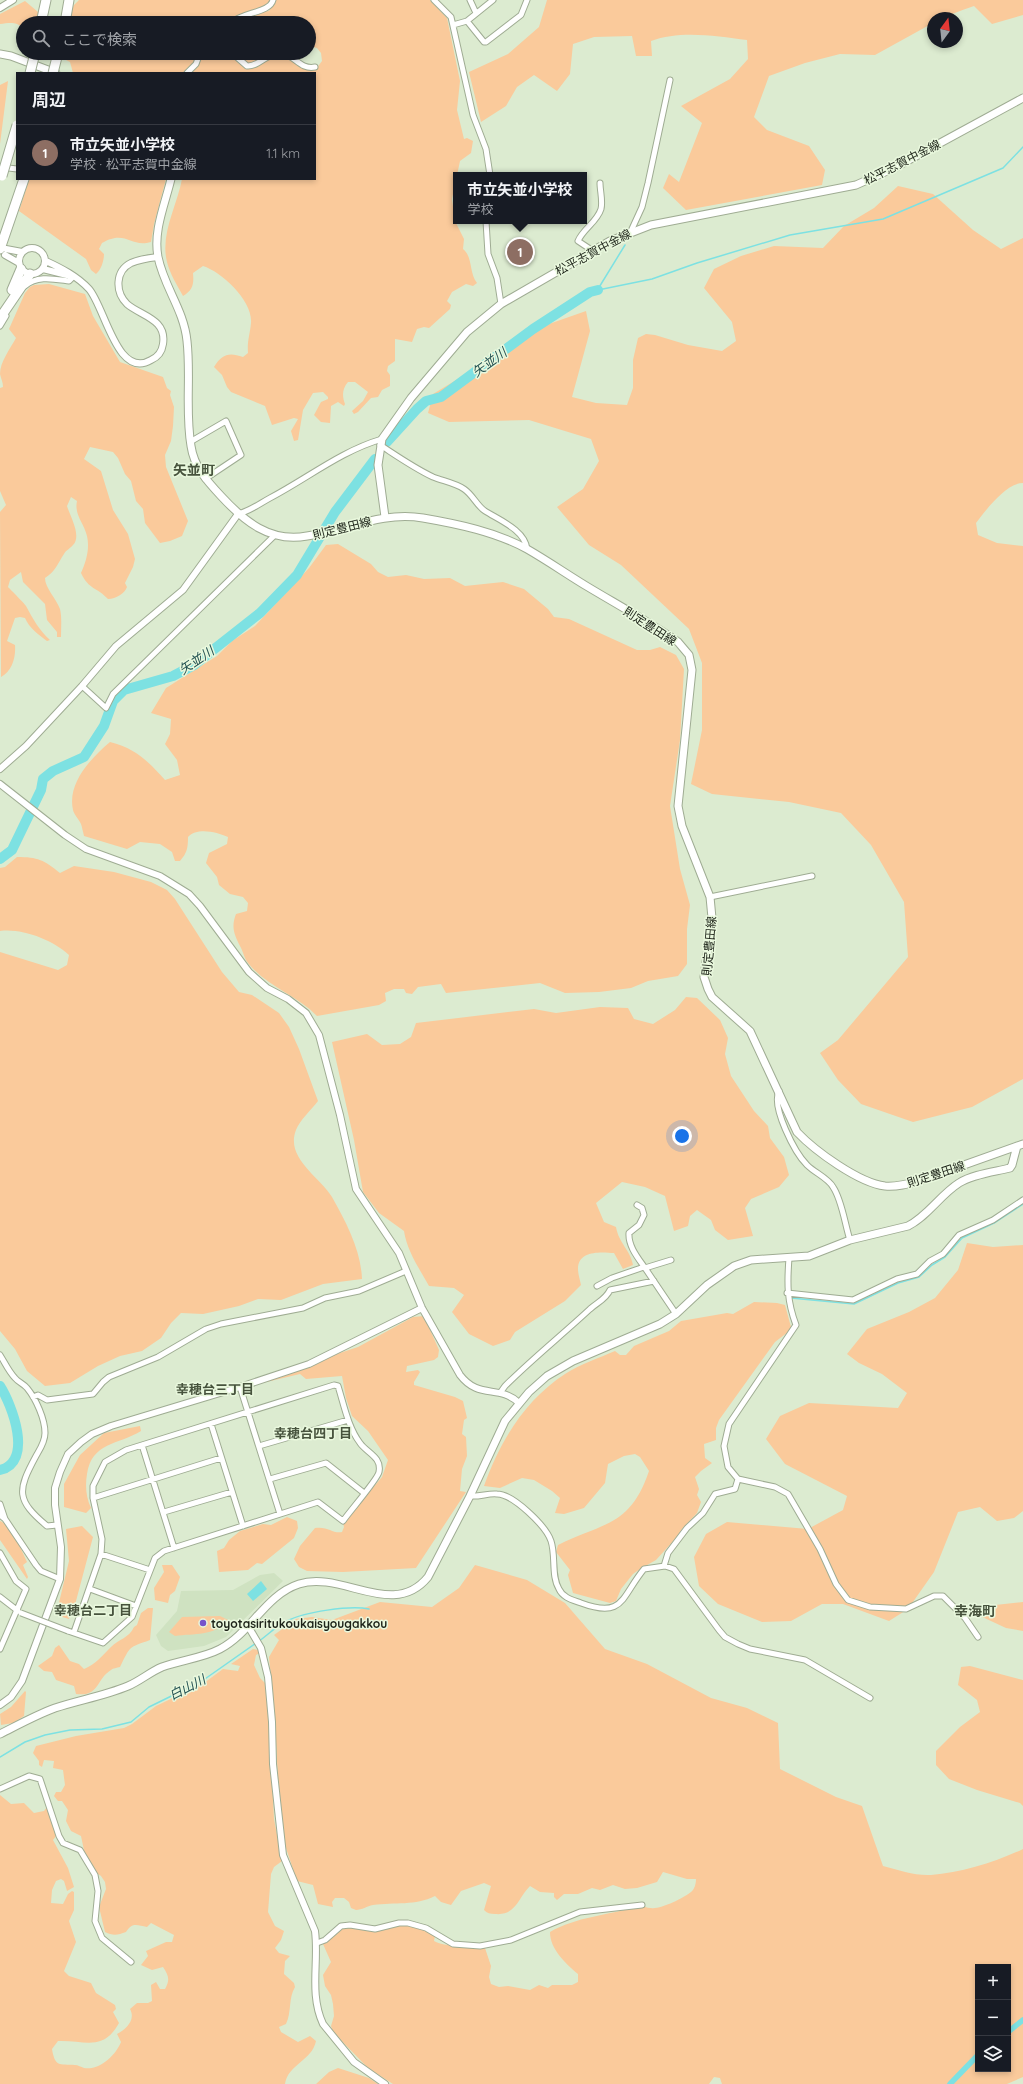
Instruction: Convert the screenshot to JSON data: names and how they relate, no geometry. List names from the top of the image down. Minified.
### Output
{"streets":{"main road":["松平志賀中金線","則定豊田線"]},"crossings":[["松平志賀中金線","則定豊田線"]],"districts":["矢並町","幸穂台三丁目","幸穂台四丁目","幸穂台二丁目","幸海町"],"water":["矢並川","白山川"],"places":["toyotasiritukoukaisyougakkou"],"north":"top","page":{"search":"ここで検索","heading":"周辺","list":[{"mark":"1","name":"市立矢並小学校","note":"学校 · 松平志賀中金線","value":"1.1 km"}],"popup":["市立矢並小学校","学校"],"pins":"1","map_buttons":["+","−"]}}
